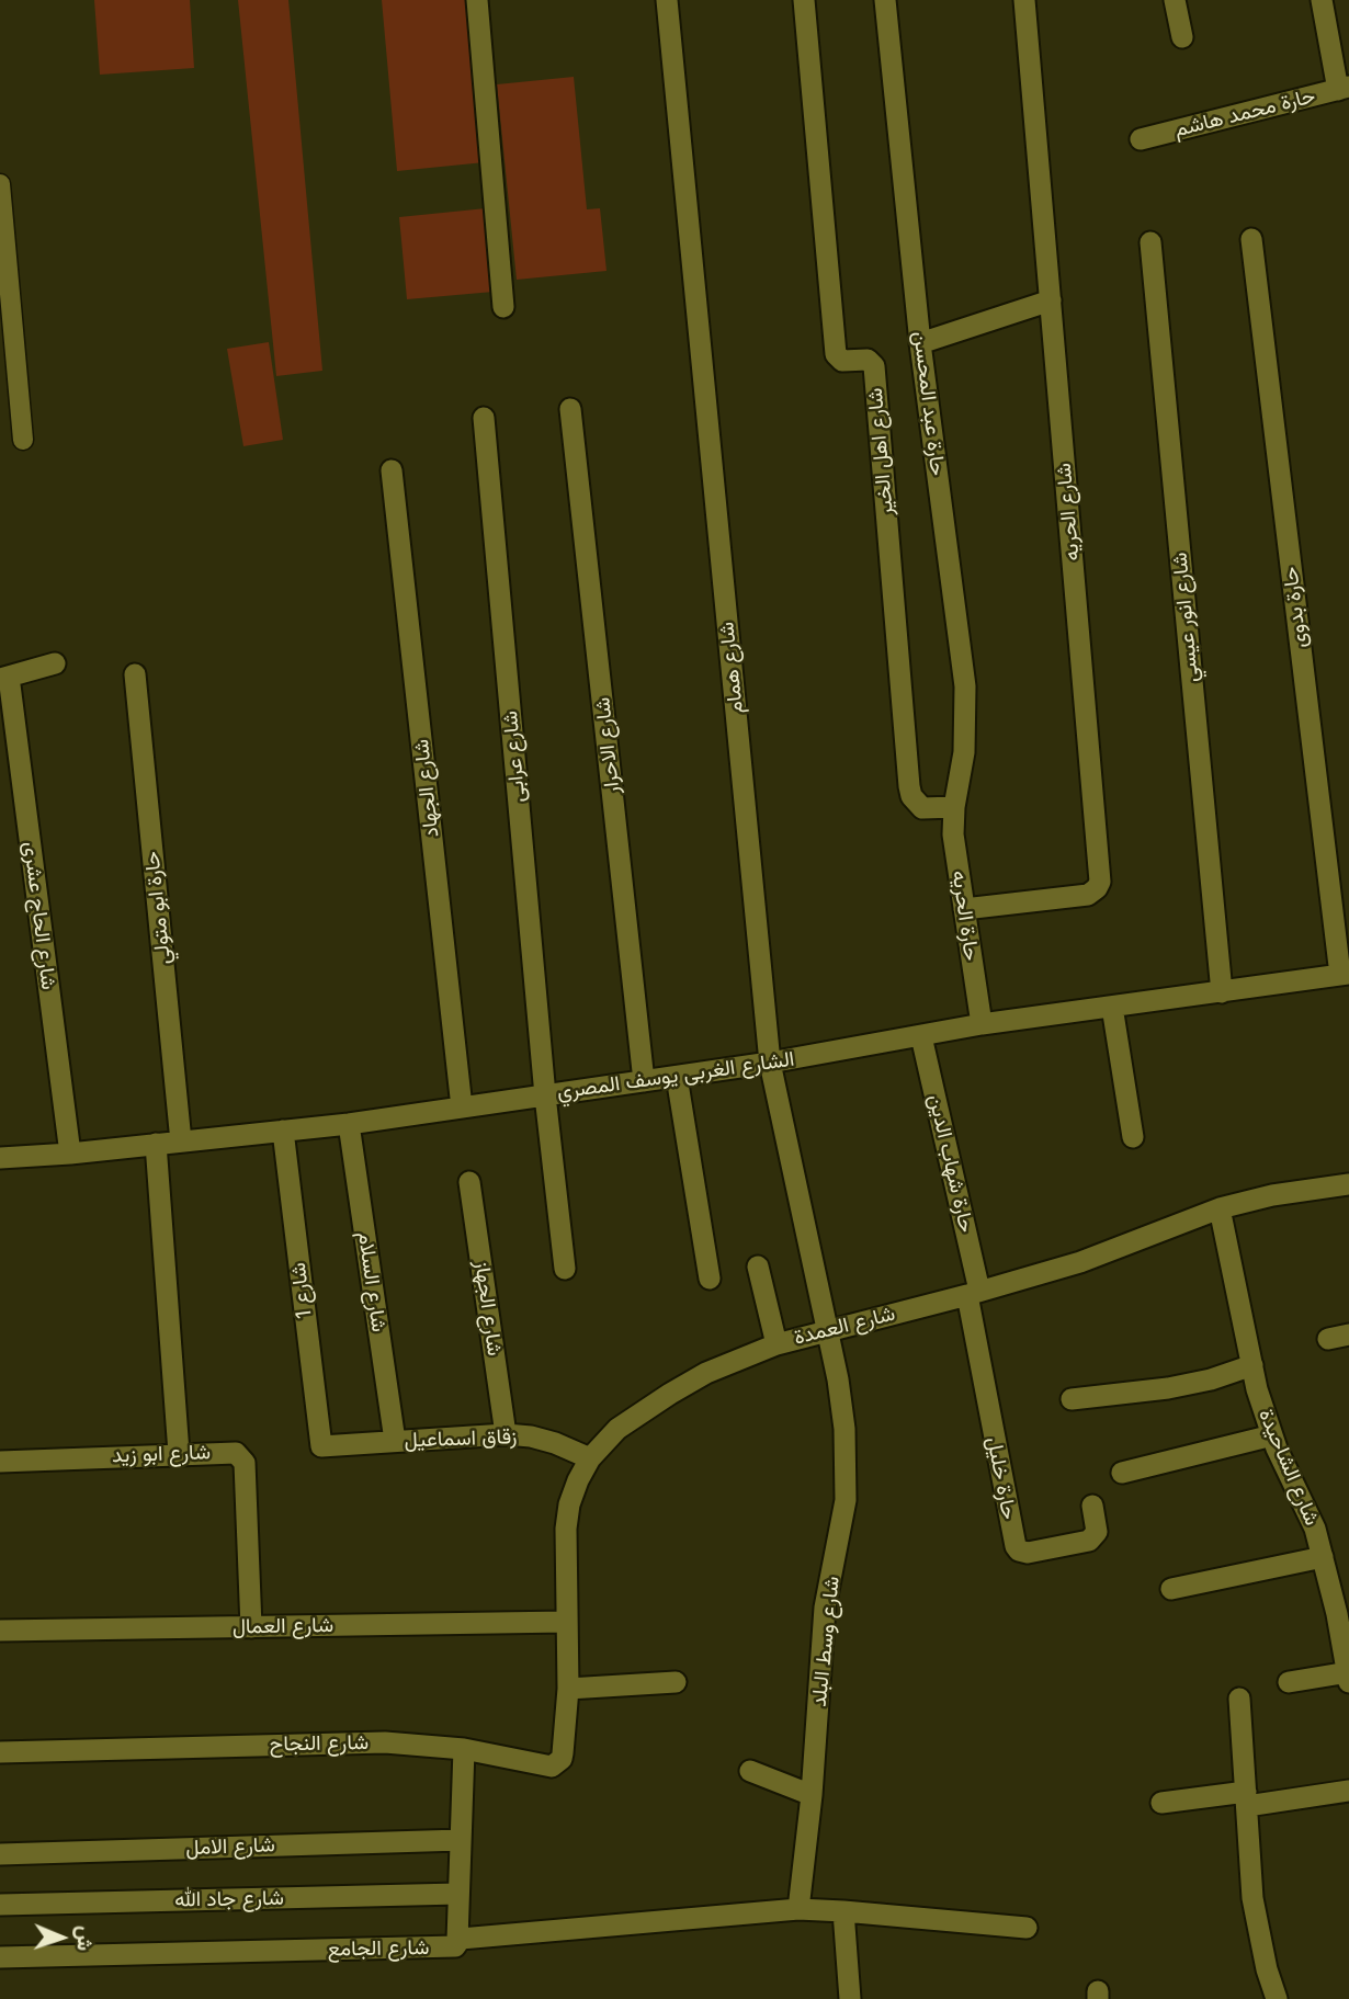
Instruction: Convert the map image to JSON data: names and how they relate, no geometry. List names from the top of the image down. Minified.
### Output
{"streets":{"street":["حارة محمد هاشم","حارة عبد المحسن","شارع اهل الخير","شارع الحريه","حارة بدوى","شارع انور عيسي","شارع همام","شارع الاحرار","شارع عرابى","شارع الجهاد","حارة ابو متولي","شارع الحاج عشرى","حارة الحريه","الشارع الغربى يوسف المصري","حارة شهاب الدين","شارع السلام","شارع 1","شارع الجهاز","شارع العمدة","زقاق اسماعيل","شارع ابو زيد","شارع الشاحيدة","حارة خليل","شارع العمال","شارع وسط البلد","شارع النجاح","شارع الامل","شارع جاد الله","شارع الجامع"]},"crossings":[["حارة عبد المحسن","شارع اهل الخير"],["حارة عبد المحسن","حارة الحريه"],["شارع اهل الخير","حارة الحريه"],["شارع الحريه","حارة الحريه"],["حارة بدوى","الشارع الغربى يوسف المصري"],["شارع انور عيسي","الشارع الغربى يوسف المصري"],["شارع همام","الشارع الغربى يوسف المصري"],["شارع همام","شارع العمدة"],["شارع همام","شارع وسط البلد"],["شارع الاحرار","الشارع الغربى يوسف المصري"],["شارع عرابى","الشارع الغربى يوسف المصري"],["شارع الجهاد","الشارع الغربى يوسف المصري"],["حارة ابو متولي","الشارع الغربى يوسف المصري"],["شارع الحاج عشرى","الشارع الغربى يوسف المصري"],["حارة الحريه","الشارع الغربى يوسف المصري"],["الشارع الغربى يوسف المصري","حارة شهاب الدين"],["الشارع الغربى يوسف المصري","شارع السلام"],["الشارع الغربى يوسف المصري","شارع 1"],["حارة شهاب الدين","شارع العمدة"],["حارة شهاب الدين","حارة خليل"],["شارع السلام","زقاق اسماعيل"],["شارع 1","زقاق اسماعيل"],["شارع الجهاز","زقاق اسماعيل"],["شارع العمدة","زقاق اسماعيل"],["شارع العمدة","شارع الشاحيدة"],["شارع العمدة","حارة خليل"],["شارع العمدة","شارع العمال"],["شارع العمدة","شارع وسط البلد"],["شارع العمدة","شارع النجاح"],["شارع ابو زيد","شارع العمال"],["شارع وسط البلد","شارع الجامع"]],"north":"right"}
